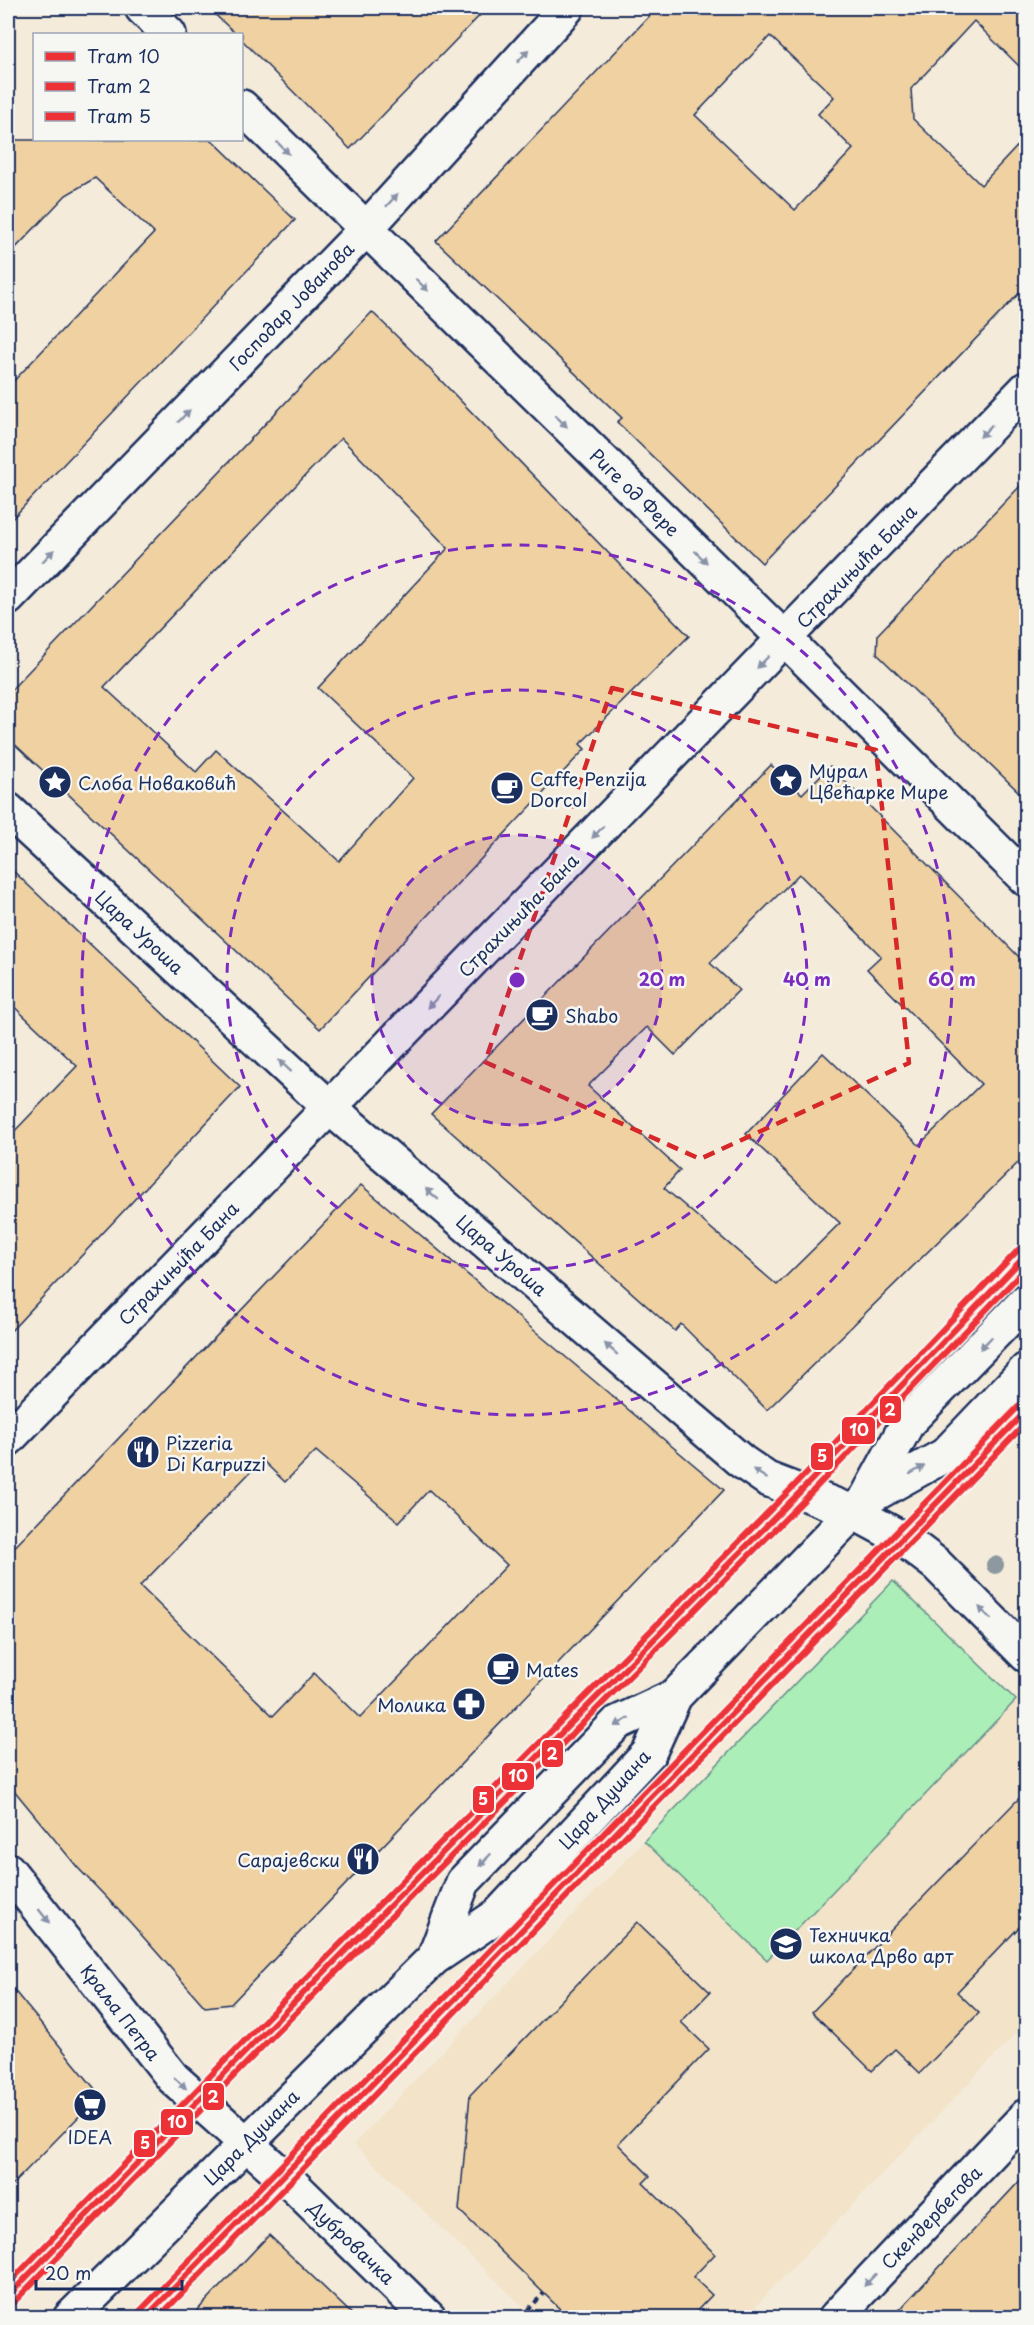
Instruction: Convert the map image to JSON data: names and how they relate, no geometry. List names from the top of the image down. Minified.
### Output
{"streets":{"street":["Господар Јованова","Риге од Фере","Страхињића Бана","Цара Уроша","Цара Душана","Краља Петра","Скендербегова","Дубровачка"]},"crossings":[["Господар Јованова","Риге од Фере"],["Риге од Фере","Страхињића Бана"],["Страхињића Бана","Цара Уроша"],["Цара Уроша","Цара Душана"],["Цара Душана","Краља Петра"],["Цара Душана","Дубровачка"],["Краља Петра","Дубровачка"]],"one_way":["Господар Јованова","Риге од Фере","Страхињића Бана","Цара Уроша","Краља Петра","Скендербегова"],"places":{"place":["Мурал Цвећарке Мире","Слоба Новаковић"],"cafe":["Caffe Penzija Dorcol","Shabo","Mates"],"restaurant":["Pizzeria Di Karpuzzi","Сарајевски"],"pharmacy":["Молика"],"school or university":["Техничка школа Дрво арт"],"supermarket":["IDEA"]},"lines":["tram line 5","tram line 10","tram line 2"],"legend":["Tram 10","Tram 2","Tram 5"],"scale_bar":"20 m","rings":["20 m","40 m","60 m"]}
